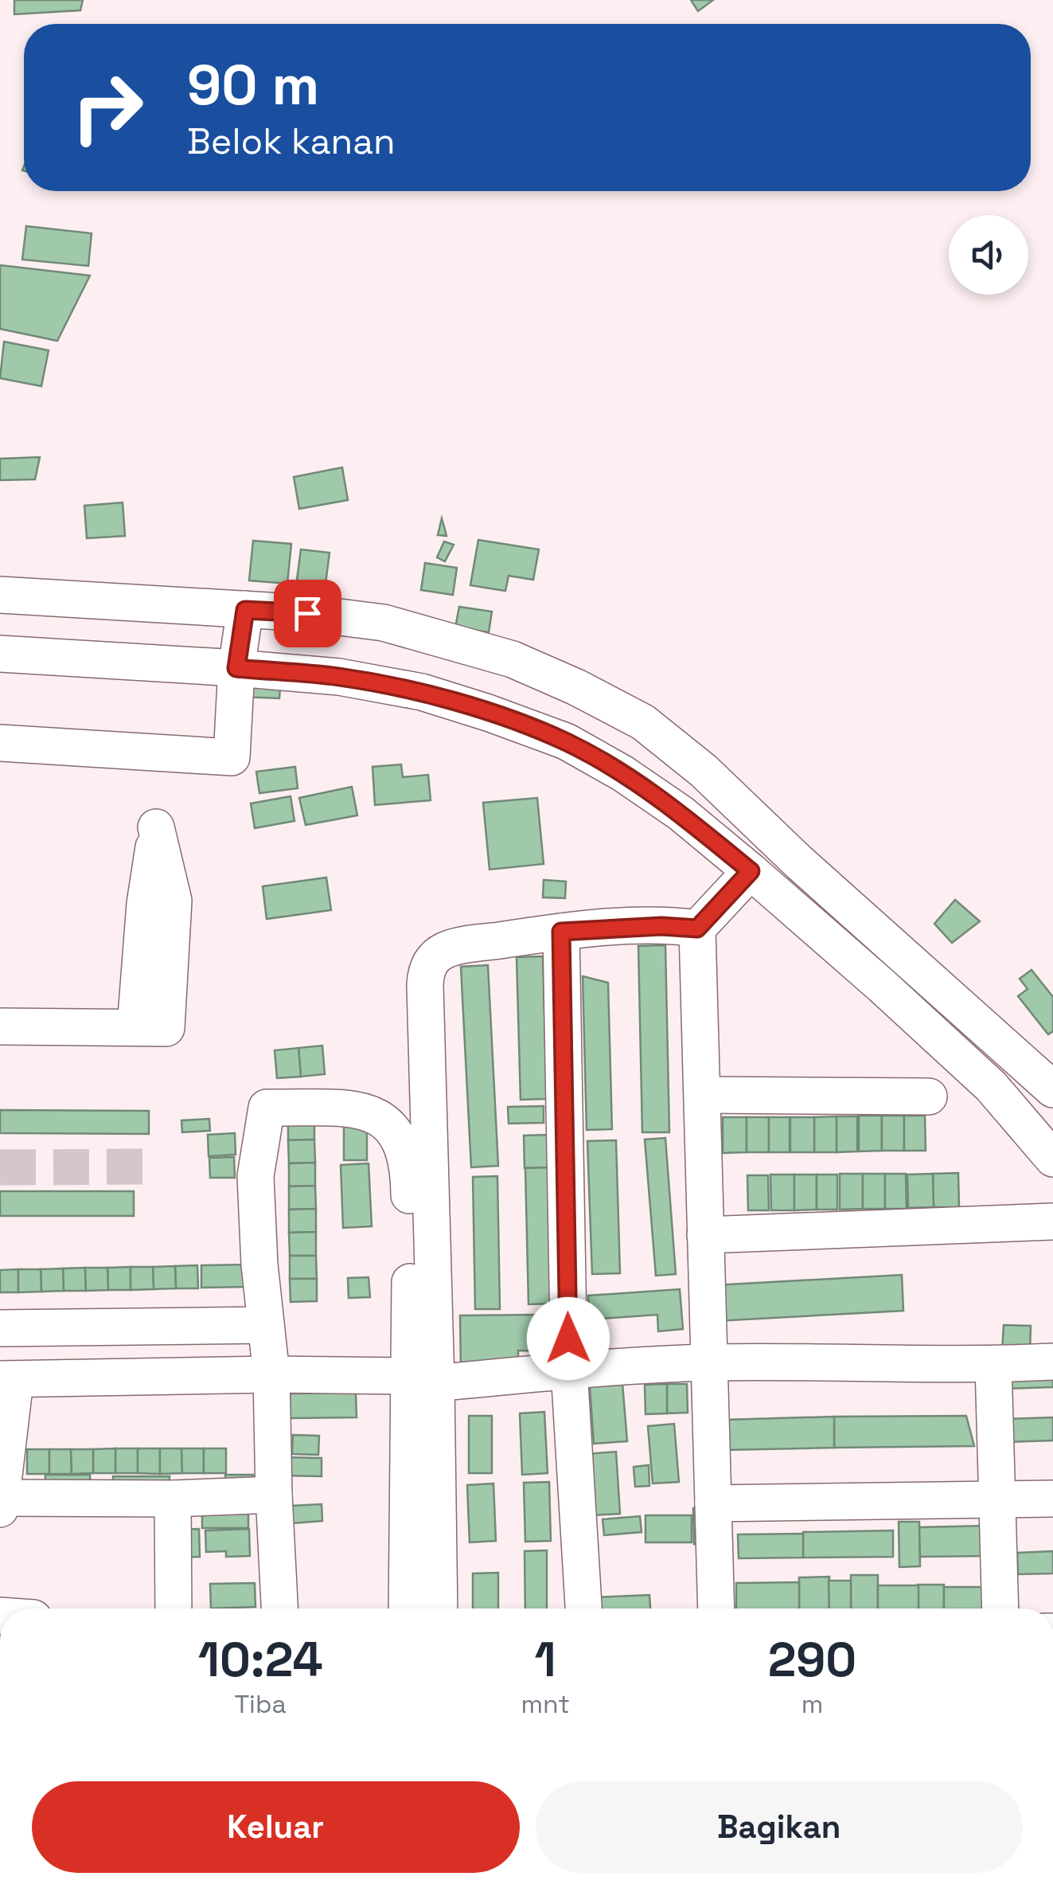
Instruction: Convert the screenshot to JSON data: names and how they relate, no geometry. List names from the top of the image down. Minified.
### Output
{"page":{"turn":["90 m","Belok kanan"],"eta":["10:24","Tiba","1","mnt","290","m"],"buttons":["Keluar","Bagikan"]}}
